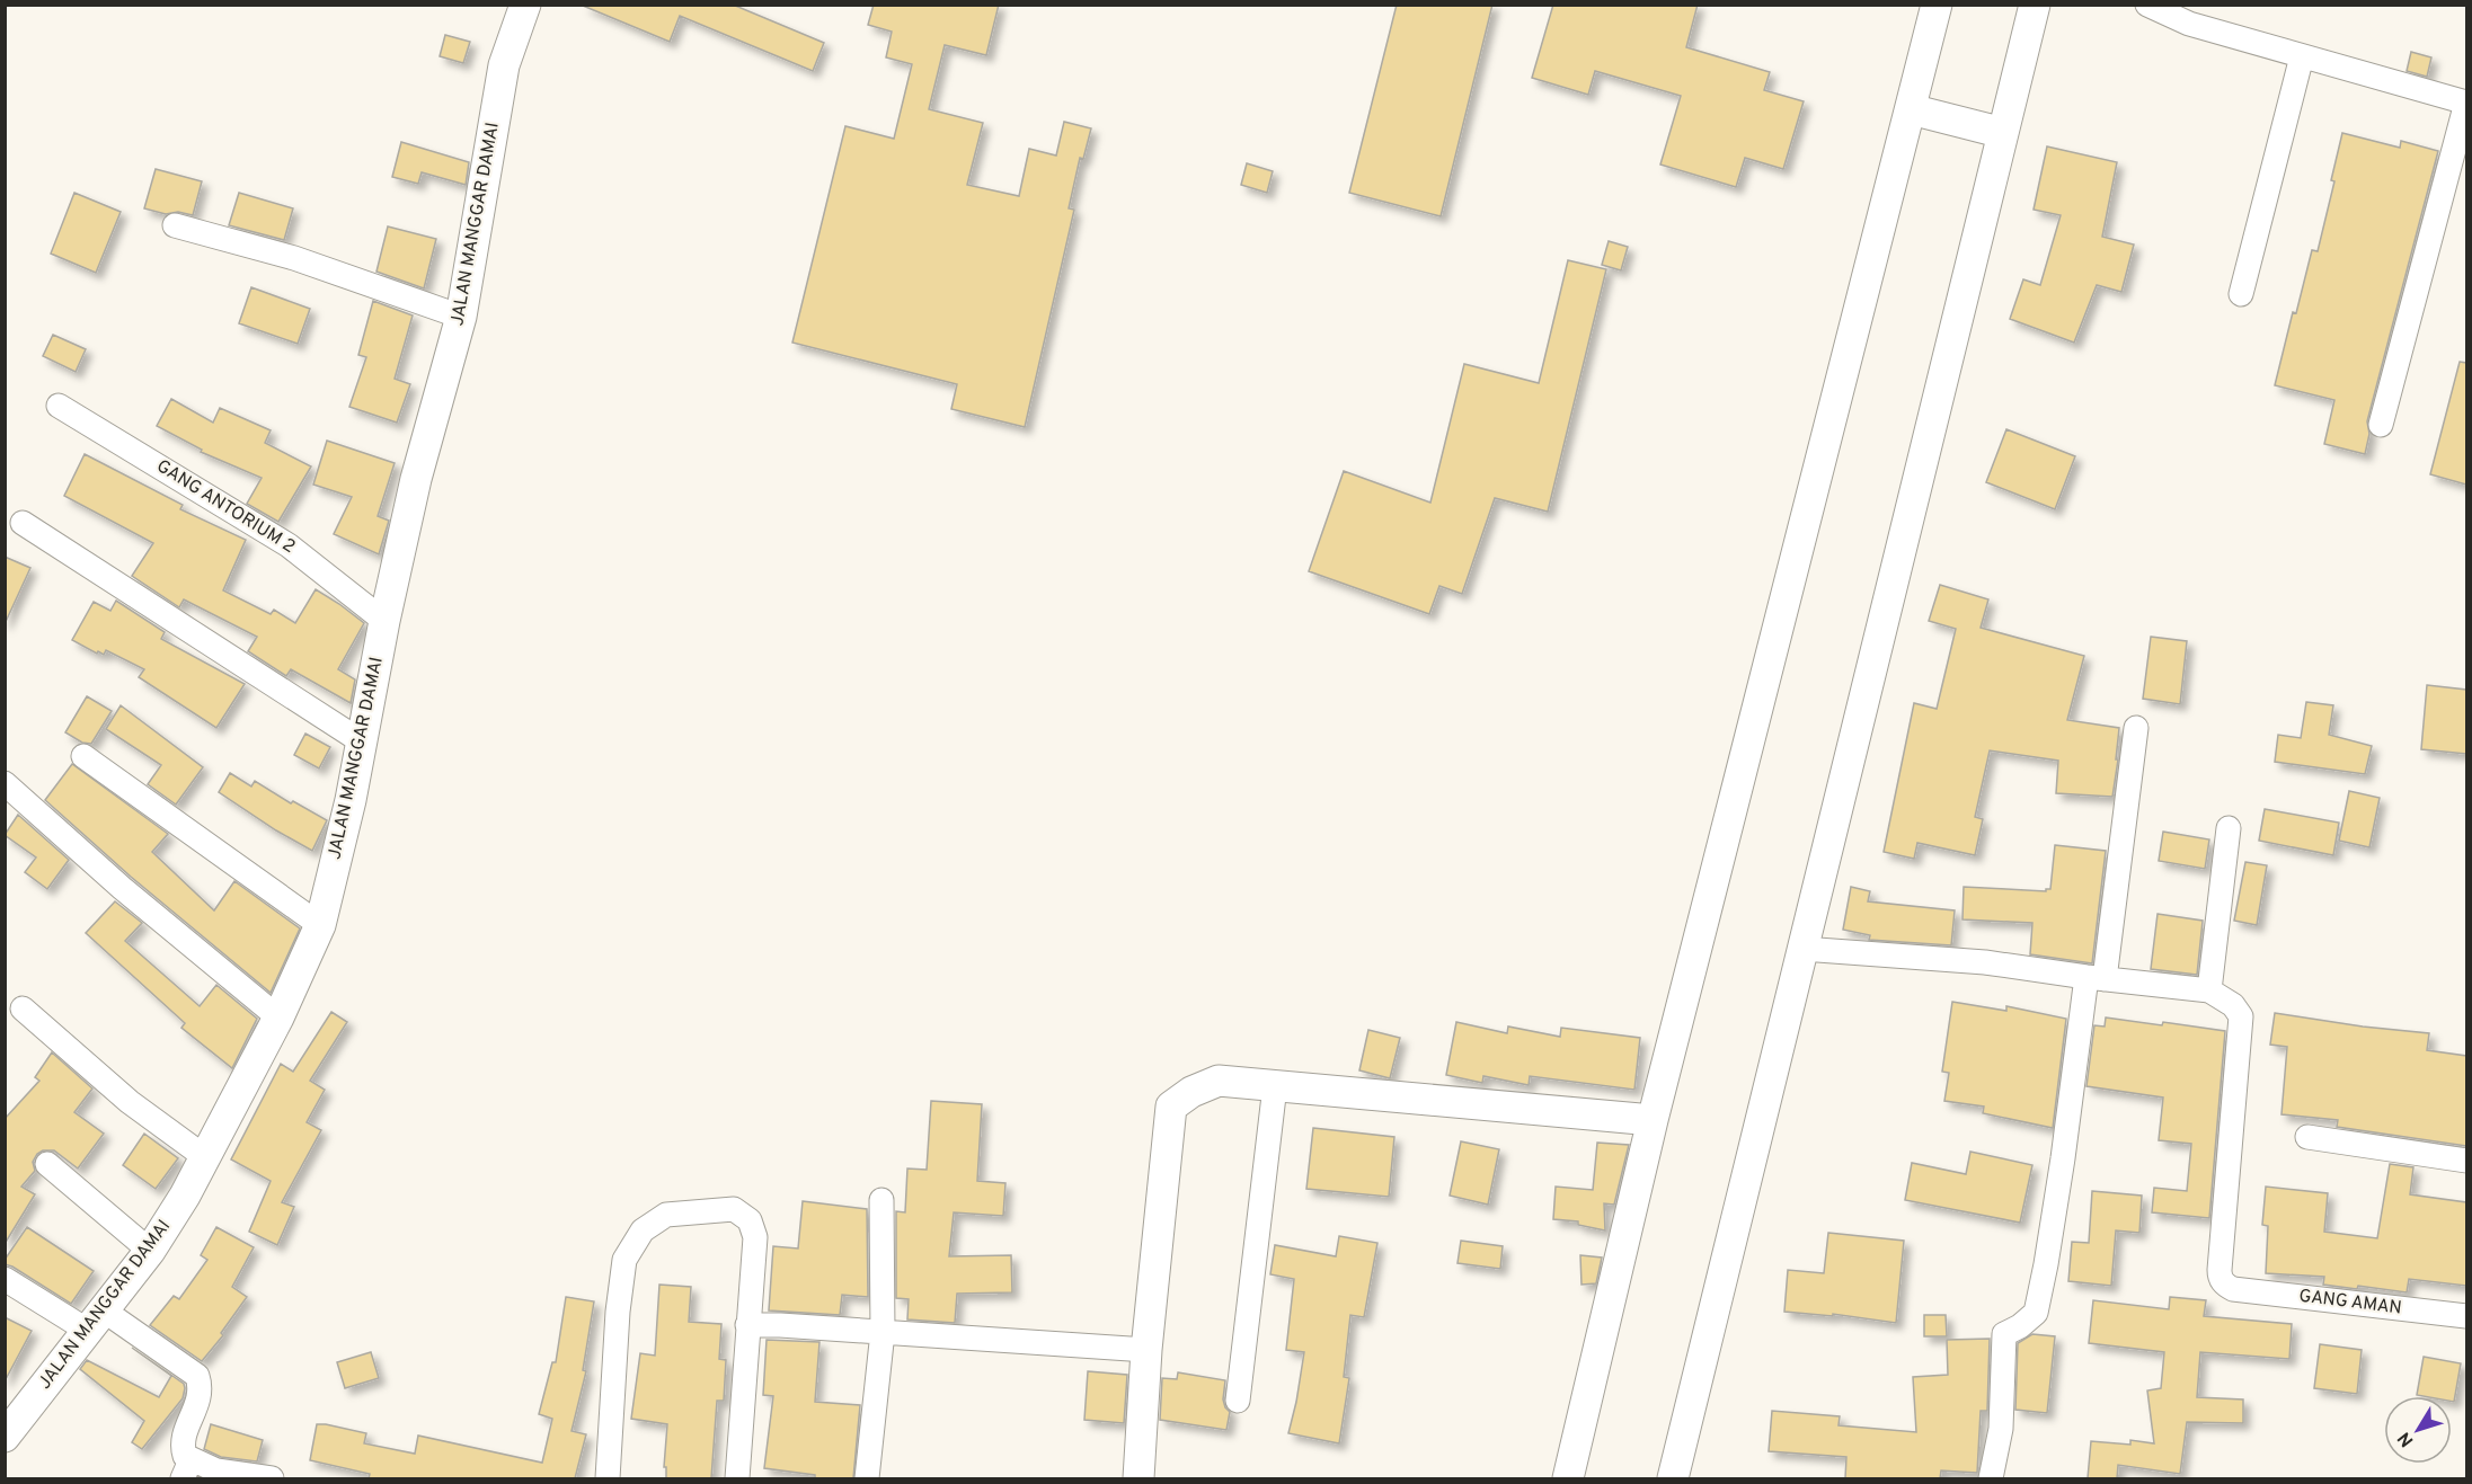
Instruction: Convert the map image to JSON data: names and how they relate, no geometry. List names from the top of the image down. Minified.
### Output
{"streets":{"street":["JALAN MANGGAR DAMAI","GANG ANTORIUM 2","GANG AMAN"]},"crossings":[["JALAN MANGGAR DAMAI","GANG ANTORIUM 2"]],"north":"bottom left"}
